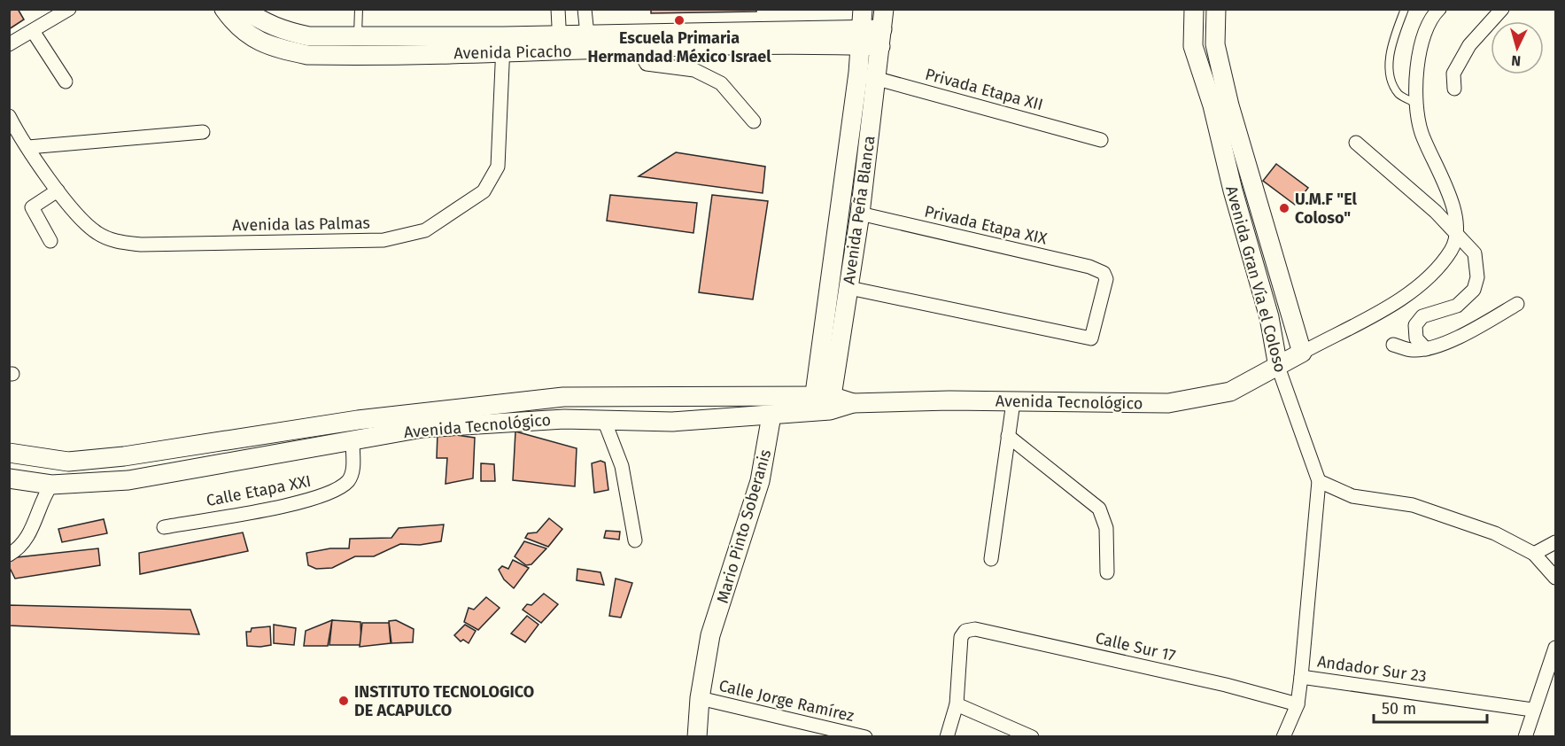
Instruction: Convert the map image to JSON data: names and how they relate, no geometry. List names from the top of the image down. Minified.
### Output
{"streets":{"main road":["Avenida Picacho","Avenida Peña Blanca","Avenida Gran Vía el Coloso","Avenida Tecnológico","Mario Pinto Soberanis"],"street":["Privada Etapa XII","Avenida las Palmas","Privada Etapa XIX","Calle Etapa XXI","Calle Sur 17","Andador Sur 23","Calle Jorge Ramírez"]},"crossings":[["Avenida Picacho","Avenida Peña Blanca"],["Avenida Picacho","Avenida las Palmas"],["Privada Etapa XII","Avenida Peña Blanca"],["Avenida Peña Blanca","Privada Etapa XIX"],["Avenida Peña Blanca","Avenida Tecnológico"],["Avenida Gran Vía el Coloso","Avenida Tecnológico"],["Avenida Gran Vía el Coloso","Calle Sur 17"],["Avenida Gran Vía el Coloso","Andador Sur 23"],["Avenida Tecnológico","Calle Etapa XXI"],["Avenida Tecnológico","Mario Pinto Soberanis"],["Mario Pinto Soberanis","Calle Jorge Ramírez"]],"places":["Escuela Primaria Hermandad México Israel","U.M.F \"El Coloso\"","INSTITUTO TECNOLOGICO DE ACAPULCO"],"scale_bar":"50 m","north":"bottom"}
